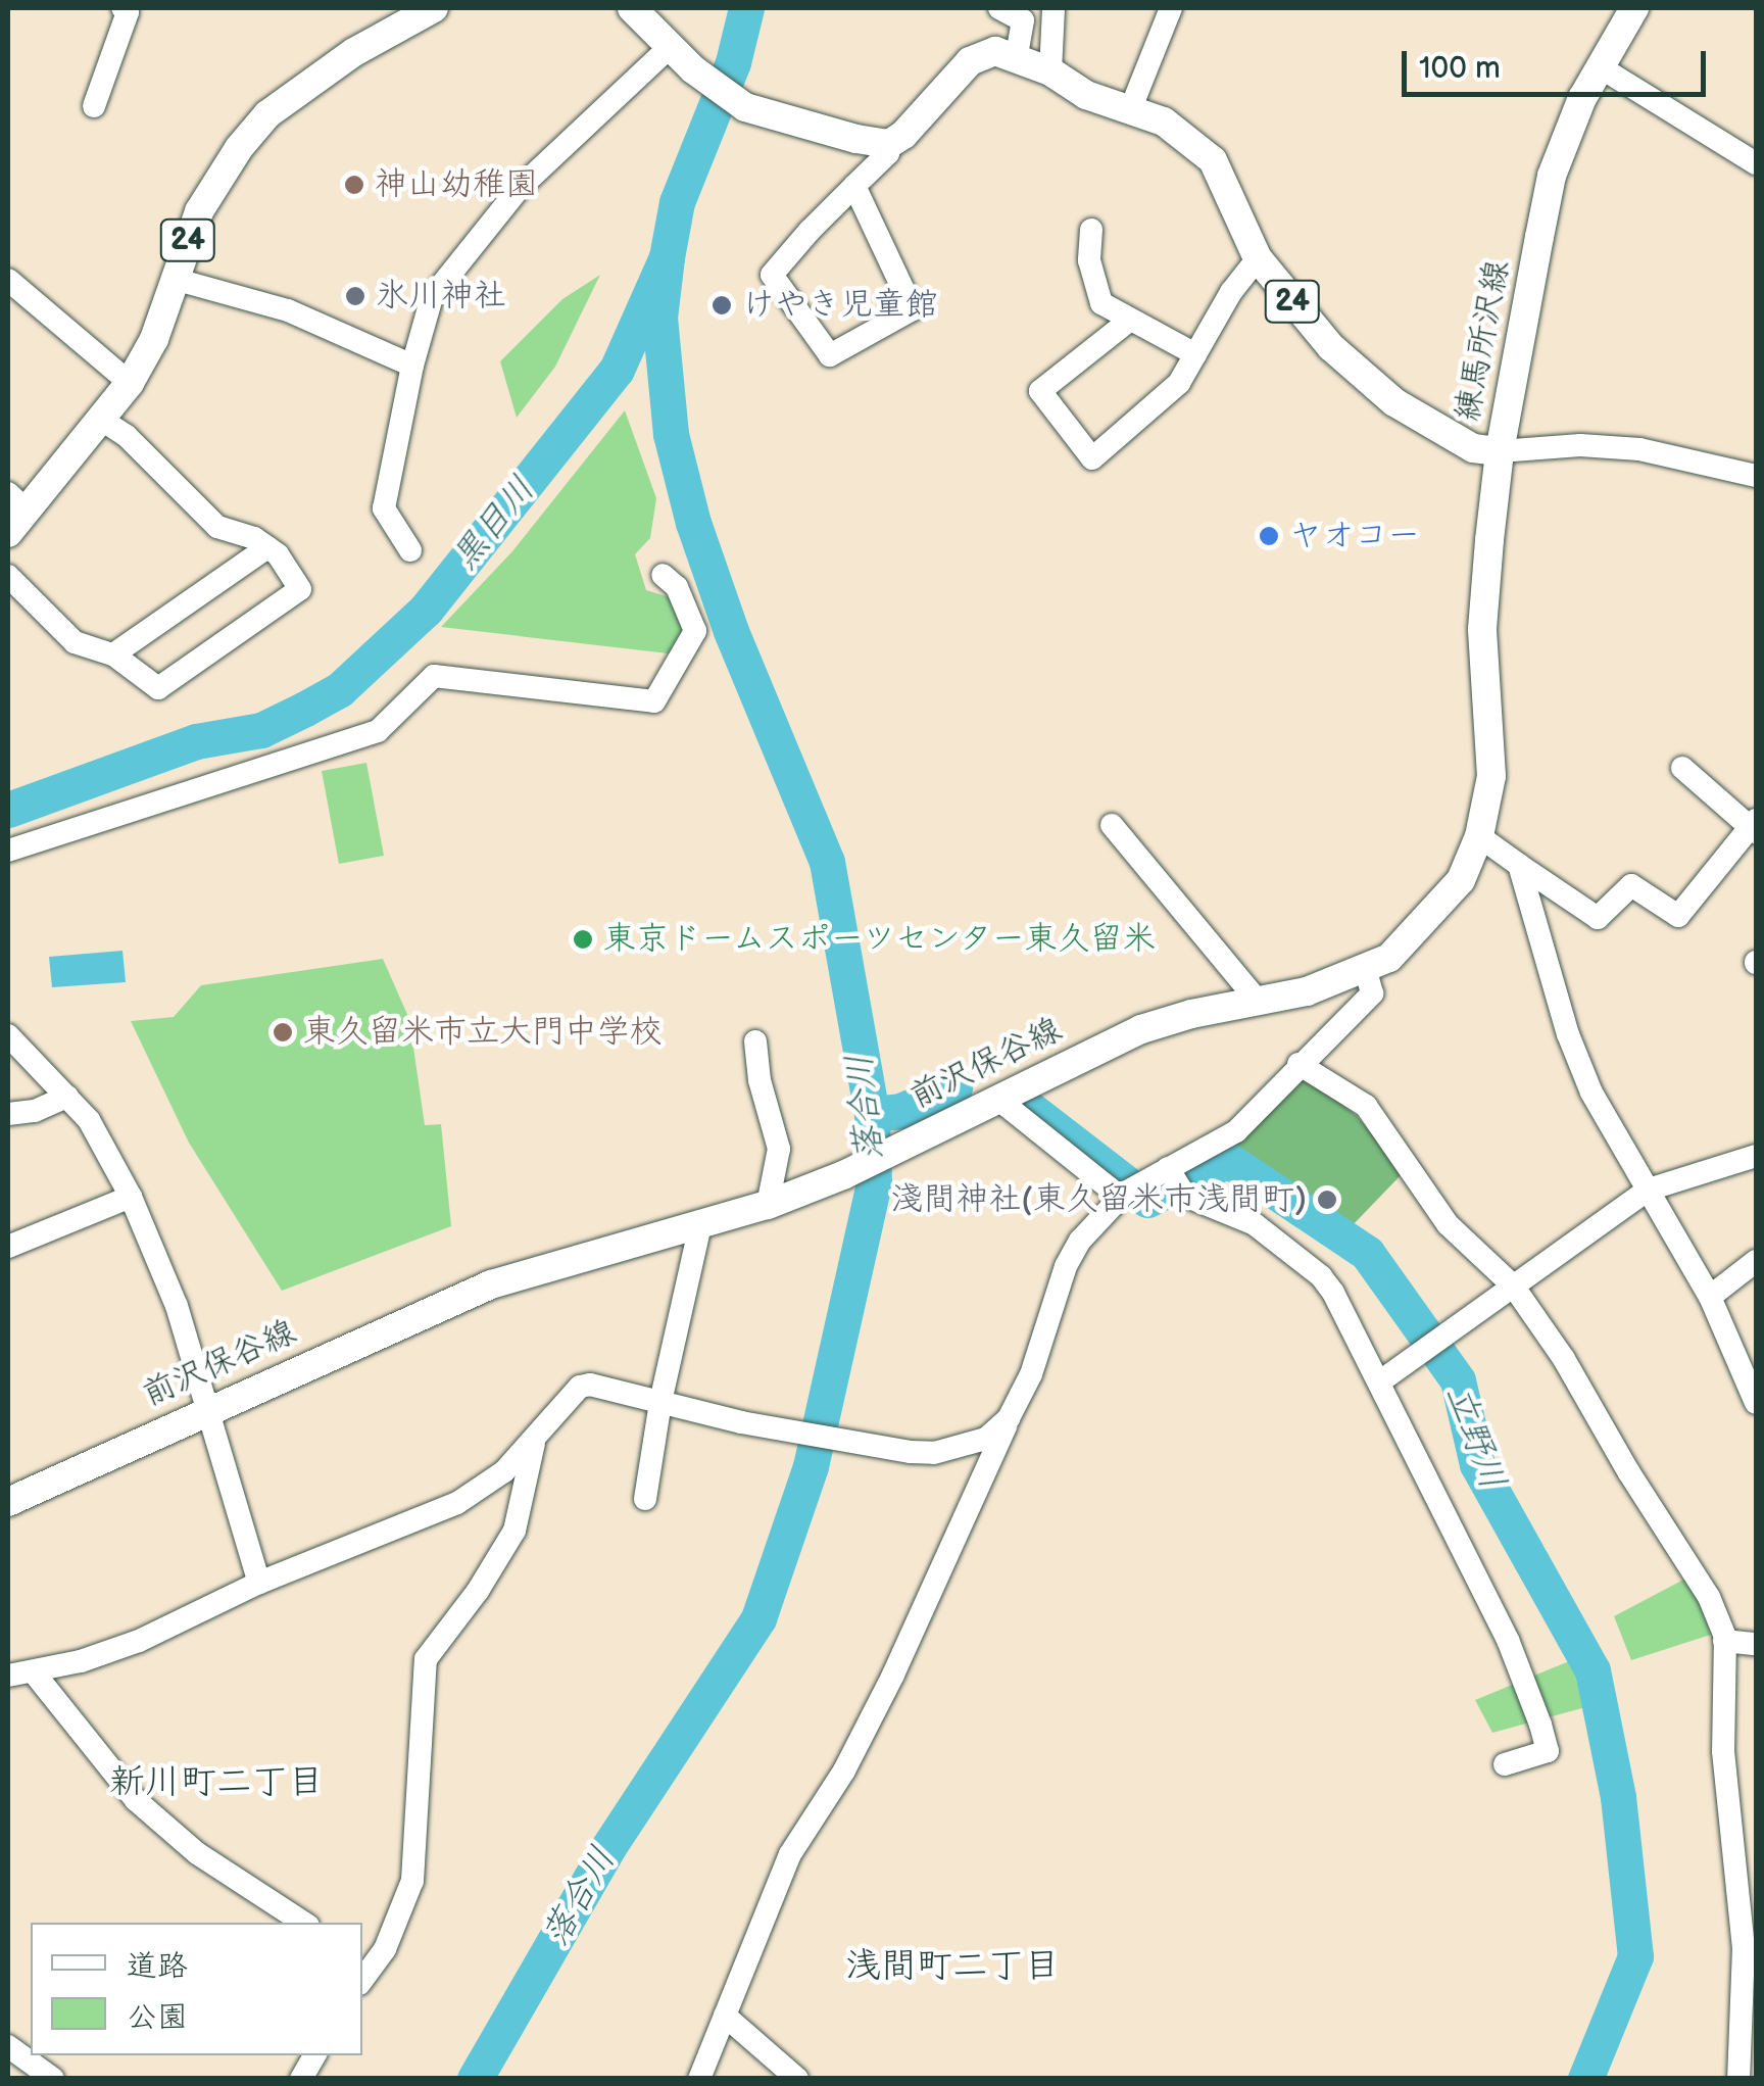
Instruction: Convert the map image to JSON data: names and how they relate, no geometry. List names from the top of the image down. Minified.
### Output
{"streets":{"main road":["24","練馬所沢線","前沢保谷線"]},"crossings":[["練馬所沢線","前沢保谷線"]],"districts":["新川町二丁目","浅間町二丁目"],"water":["黒目川","落合川","立野川"],"places":["神山幼稚園","氷川神社","けやき児童館","ヤオコー","東京ドームスポーツセンター東久留米","東久留米市立大門中学校","淺間神社(東久留米市浅間町)"],"legend":["道路","公園"],"scale_bar":"100 m"}
